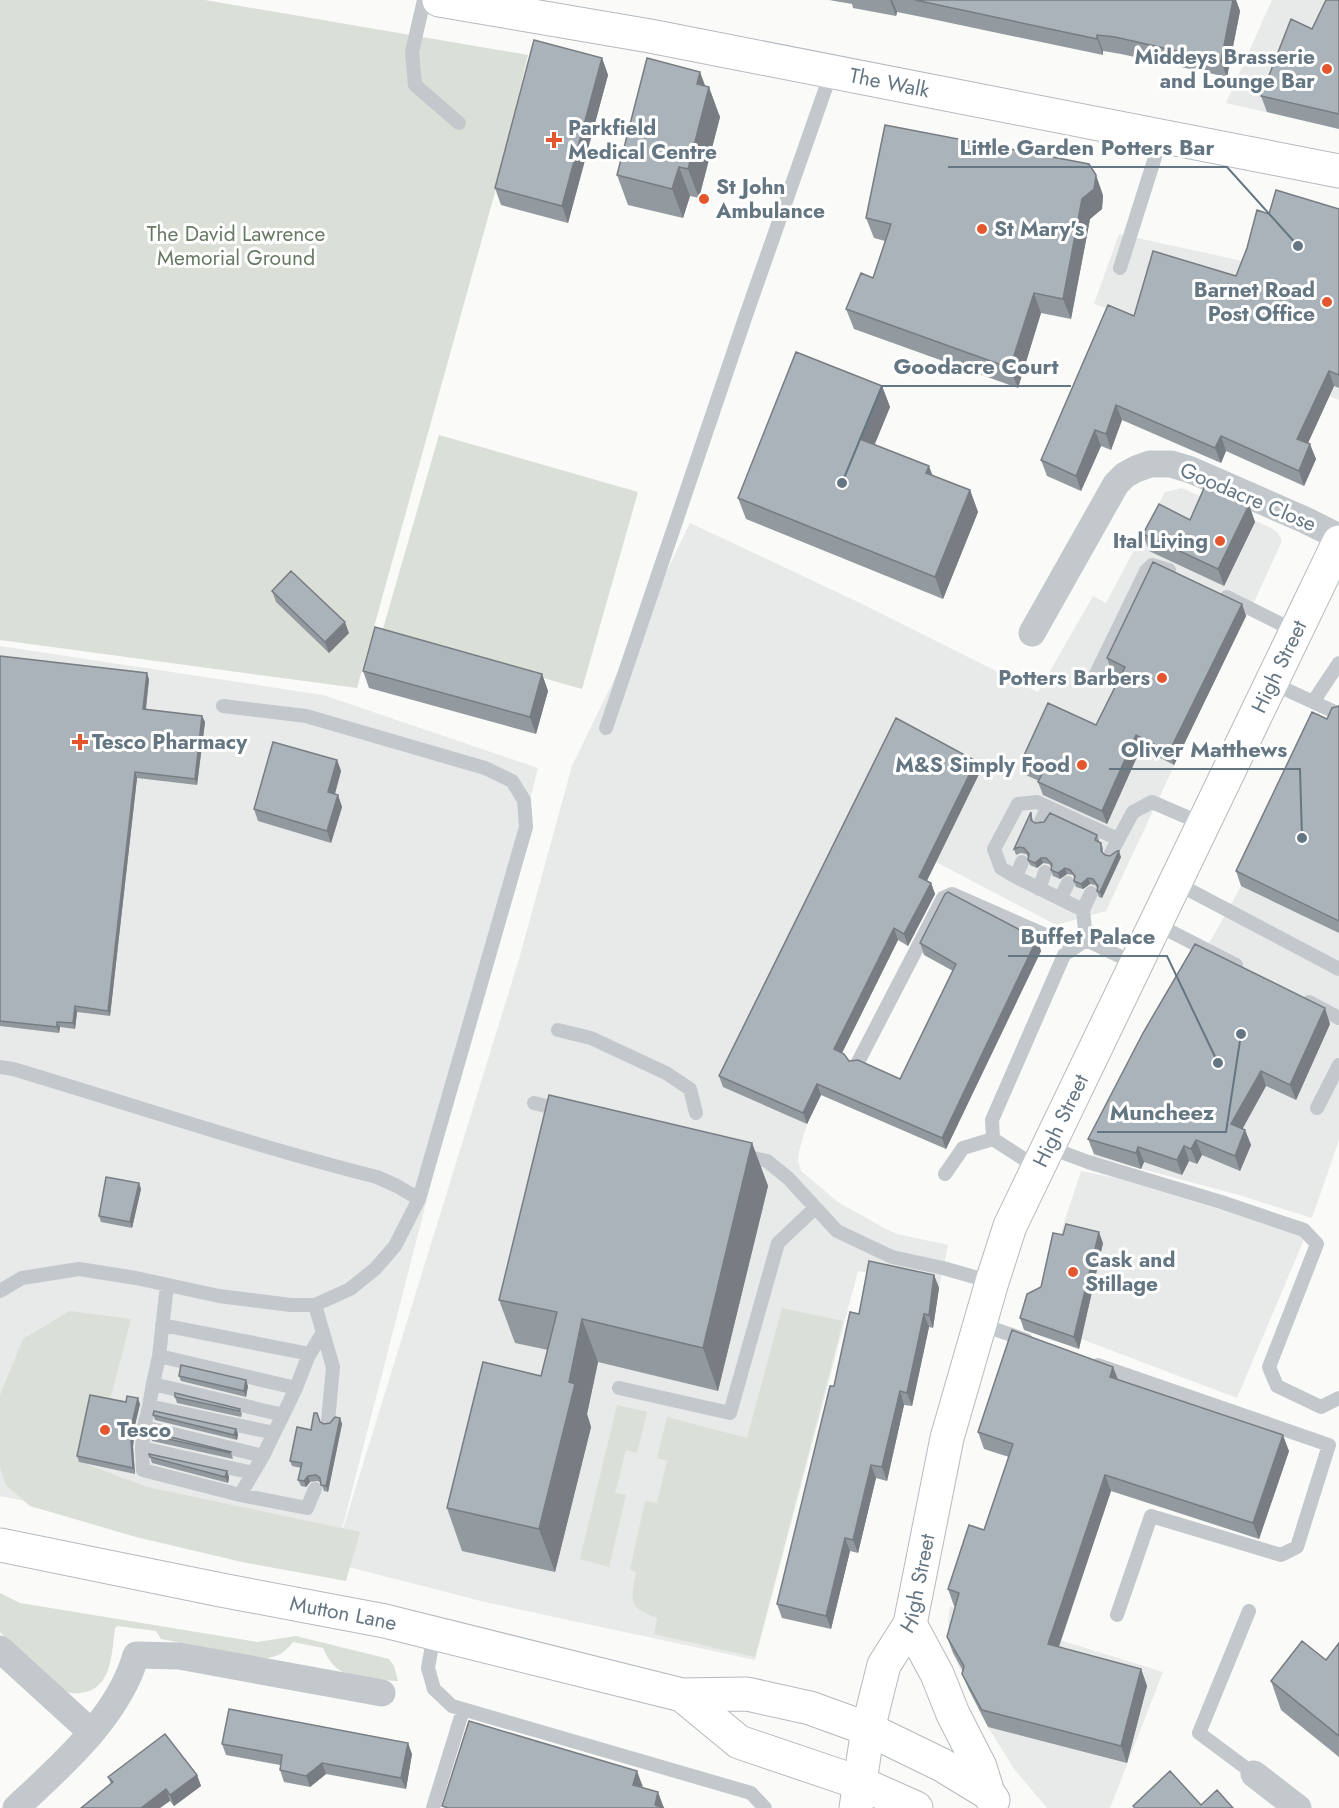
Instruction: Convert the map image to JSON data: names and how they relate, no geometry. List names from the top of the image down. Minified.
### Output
{"streets":{"main road":["The Walk","High Street","Mutton Lane"],"street":["Goodacre Close"]},"crossings":[["High Street","Mutton Lane"]],"parks":["The David Lawrence Memorial Ground"],"places":{"other":["Middeys Brasserie and Lounge Bar","St John Ambulance","St Mary's","Little Garden Potters Bar","Barnet Road Post Office","Goodacre Court","Ital Living","Potters Barbers","M&S Simply Food","Oliver Matthews","Muncheez","Buffet Palace","Cask and Stillage","Tesco"],"health":["Parkfield Medical Centre","Tesco Pharmacy"]}}
